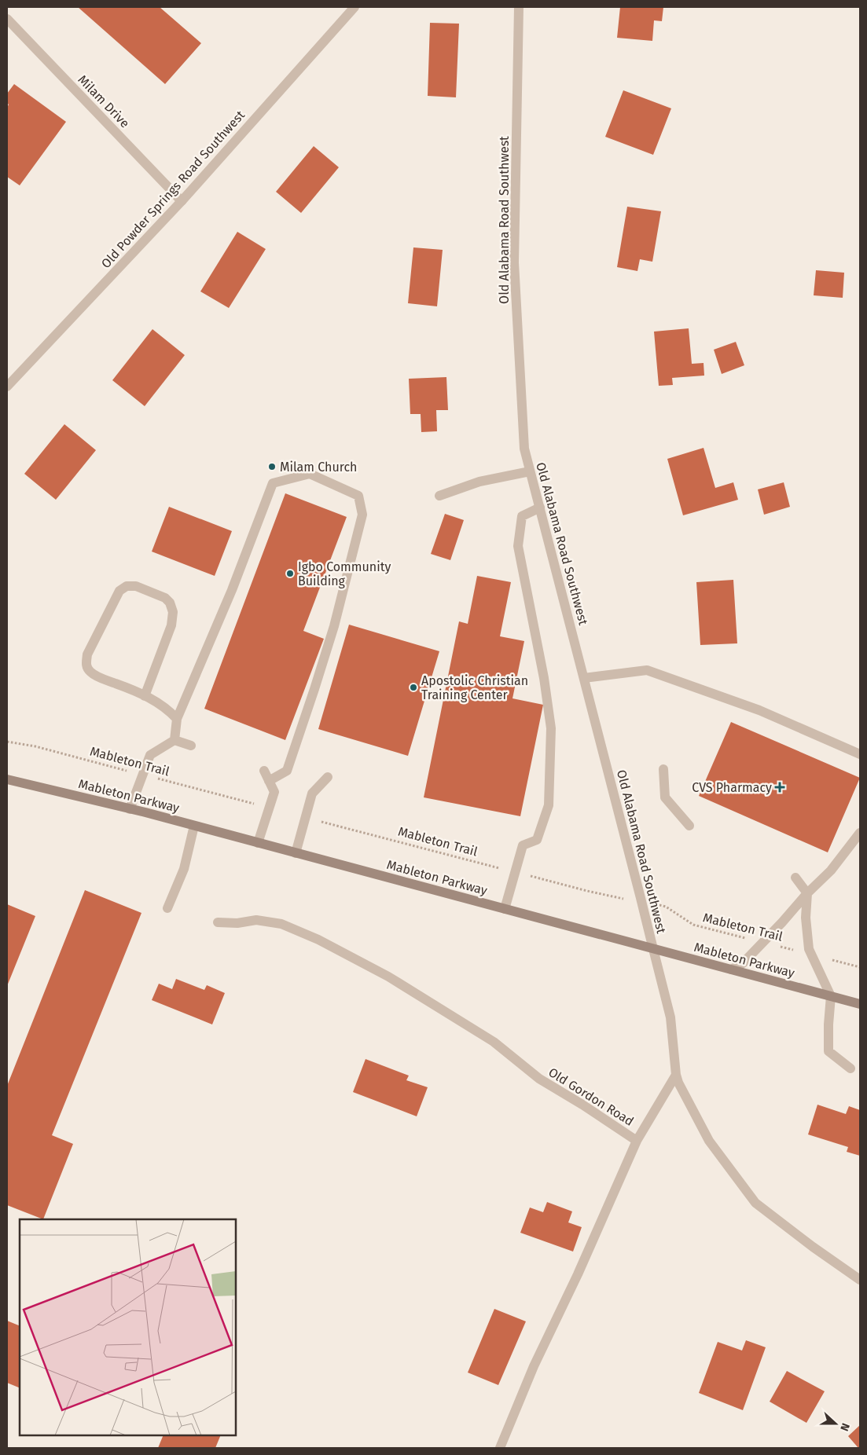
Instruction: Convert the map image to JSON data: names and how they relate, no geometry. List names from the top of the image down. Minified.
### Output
{"streets":{"main road":["Mableton Parkway"],"street":["Milam Drive","Old Powder Springs Road Southwest","Old Alabama Road Southwest","Old Gordon Road"],"path":["Mableton Trail"]},"crossings":[["Milam Drive","Old Powder Springs Road Southwest"],["Old Alabama Road Southwest","Mableton Trail"],["Old Alabama Road Southwest","Mableton Parkway"],["Old Alabama Road Southwest","Old Gordon Road"]],"places":{"other":["Milam Church","Igbo Community Building","Apostolic Christian Training Center"],"health":["CVS Pharmacy"]},"north":"right"}
